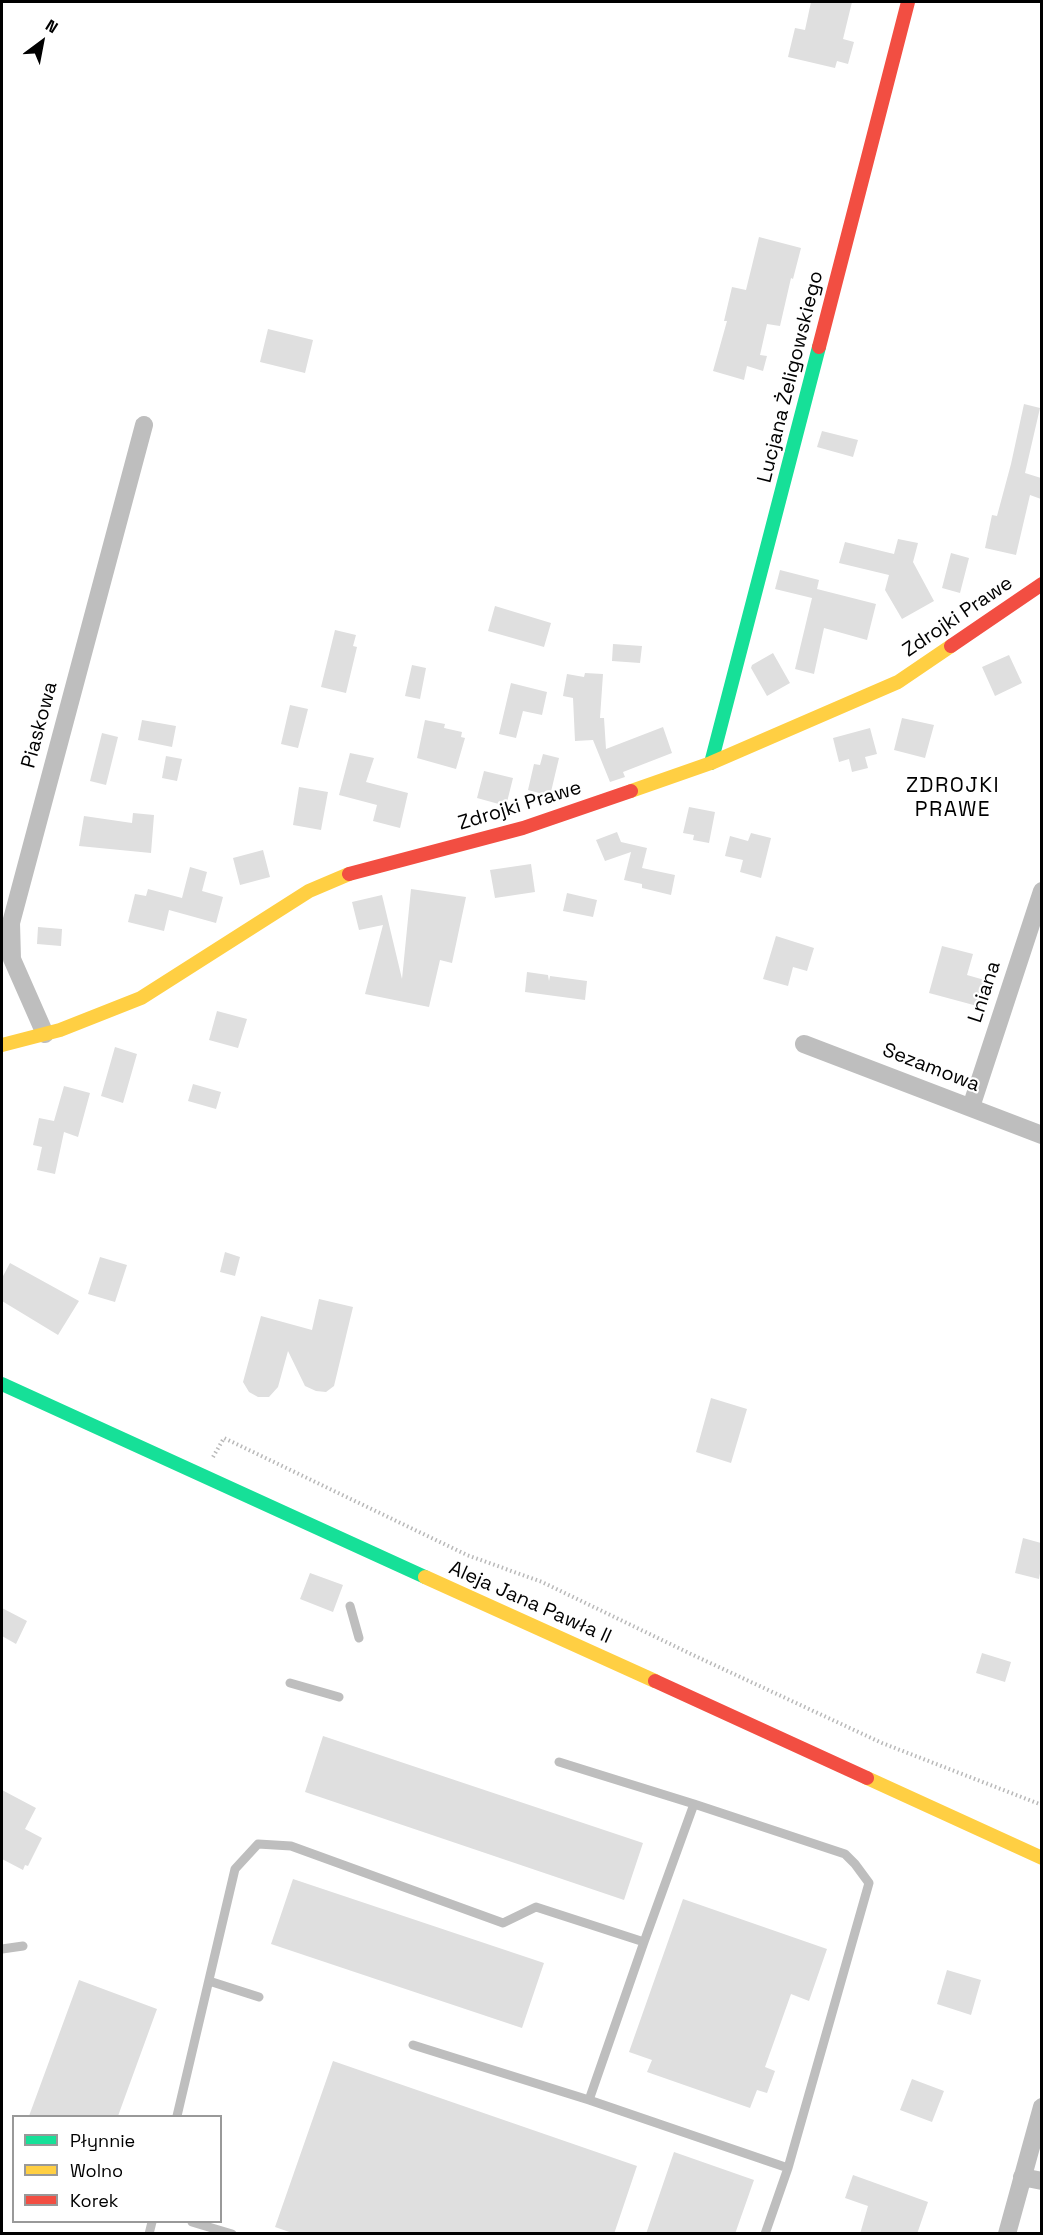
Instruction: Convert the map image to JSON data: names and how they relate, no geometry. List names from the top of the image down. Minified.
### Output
{"streets":{"street":["Lucjana Żeligowskiego","Zdrojki Prawe","Piaskowa","Lniana","Sezamowa","Aleja Jana Pawła II"]},"crossings":[["Lucjana Żeligowskiego","Zdrojki Prawe"],["Zdrojki Prawe","Piaskowa"],["Lniana","Sezamowa"]],"districts":["ZDROJKI PRAWE"],"legend":["Płynnie","Wolno","Korek"],"north":"top right"}
